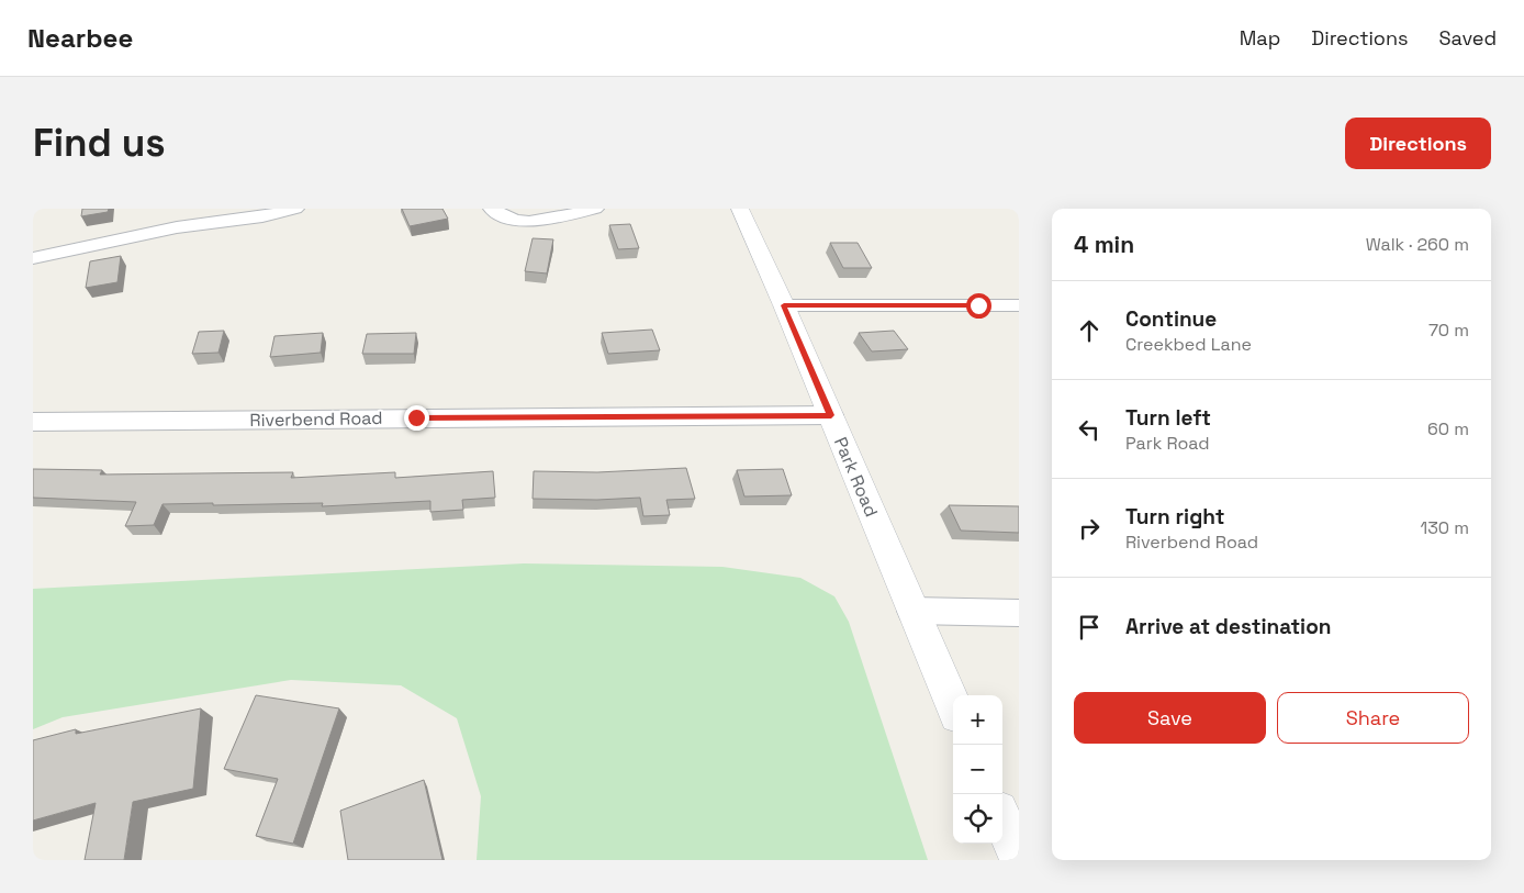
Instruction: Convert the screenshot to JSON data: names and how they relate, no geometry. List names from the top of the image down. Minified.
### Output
{"streets":{"main road":["Park Road"],"street":["Riverbend Road"]},"crossings":[["Riverbend Road","Park Road"]],"page":{"header":"Nearbee","nav":["Map","Directions","Saved"],"buttons":["Directions",["Save","Share"]],"title":"Find us","heading":["4 min","Walk · 260 m"],"list":[["Continue","Creekbed Lane","70 m"],["Turn left","Park Road","60 m"],["Turn right","Riverbend Road","130 m"],"Arrive at destination"],"map_buttons":["+","−"]}}
